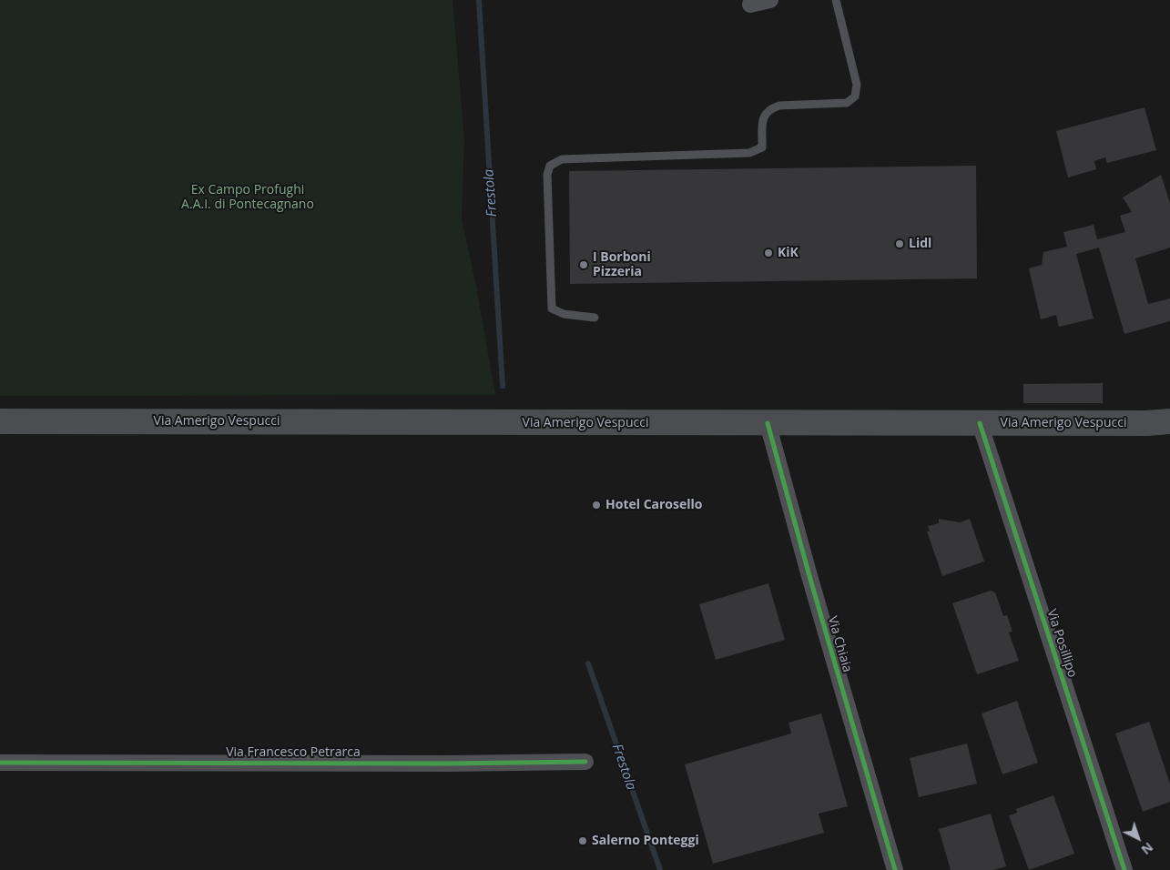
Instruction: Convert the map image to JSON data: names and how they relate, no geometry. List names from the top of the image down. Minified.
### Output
{"streets":{"main road":["Via Amerigo Vespucci"],"street":["Via Posillipo","Via Chiaia","Via Francesco Petrarca"]},"crossings":[["Via Amerigo Vespucci","Via Posillipo"],["Via Amerigo Vespucci","Via Chiaia"]],"water":["Frestola"],"parks":["Ex Campo Profughi A.A.I. di Pontecagnano"],"places":["Lidl","KiK","I Borboni Pizzeria","Hotel Carosello","Salerno Ponteggi"],"north":"bottom right"}
